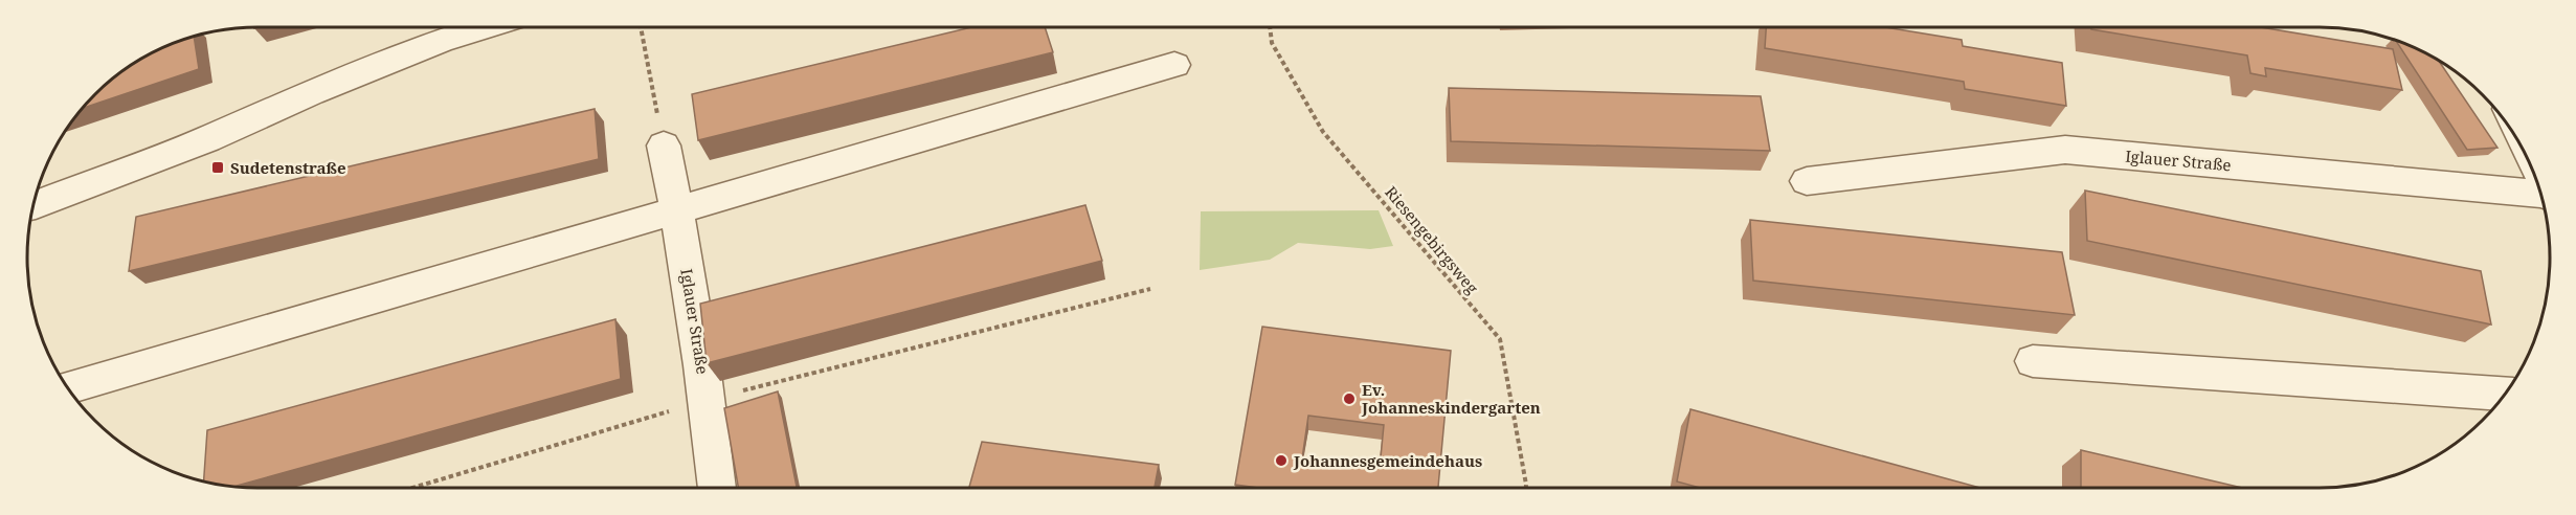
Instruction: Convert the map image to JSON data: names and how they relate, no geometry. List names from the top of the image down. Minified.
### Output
{"streets":{"street":["Iglauer Straße"],"path":["Riesengebirgsweg"]},"places":{"transit":["Sudetenstraße"],"other":["Ev. Johanneskindergarten","Johannesgemeindehaus"]}}
